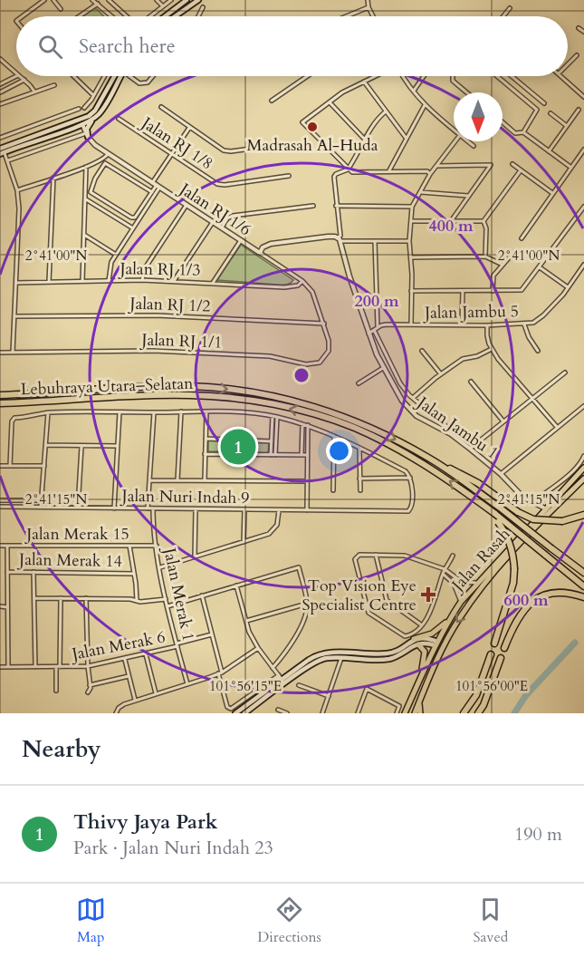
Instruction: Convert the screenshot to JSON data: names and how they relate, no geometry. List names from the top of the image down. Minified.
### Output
{"streets":{"highway":["Lebuhraya Utara–Selatan","Jalan Rasah"],"street":["Jalan RJ 1/8","Jalan RJ 1/6","Jalan RJ 1/3","Jalan RJ 1/2","Jalan Jambu 5","Jalan RJ 1/1","Jalan Jambu 1","Jalan Nuri Indah 9","Jalan Merak 15","Jalan Merak 14","Jalan Merak 1","Jalan Merak 6"]},"crossings":[["Jalan RJ 1/6","Jalan RJ 1/3"],["Jalan RJ 1/6","Jalan RJ 1/2"],["Jalan RJ 1/6","Jalan RJ 1/1"],["Jalan RJ 1/2","Jalan RJ 1/1"],["Jalan Jambu 5","Jalan Jambu 1"],["Jalan Jambu 1","Jalan Rasah"],["Jalan Nuri Indah 9","Jalan Merak 1"],["Jalan Merak 15","Jalan Merak 1"],["Jalan Merak 1","Jalan Merak 6"]],"places":{"other":["Madrasah Al-Huda"],"health":["Top Vision Eye Specialist Centre"]},"north":"bottom","page":{"search":"Search here","pins":"1","heading":"Nearby","list":[{"mark":"1","name":"Thivy Jaya Park","note":"Park · Jalan Nuri Indah 23","value":"190 m"}],"nav":["Map","Directions","Saved"]},"coordinates":["2°41'00\"N","2°41'15\"N","101°56'15\"E","101°56'00\"E"],"rings":["400 m","200 m","600 m"]}
